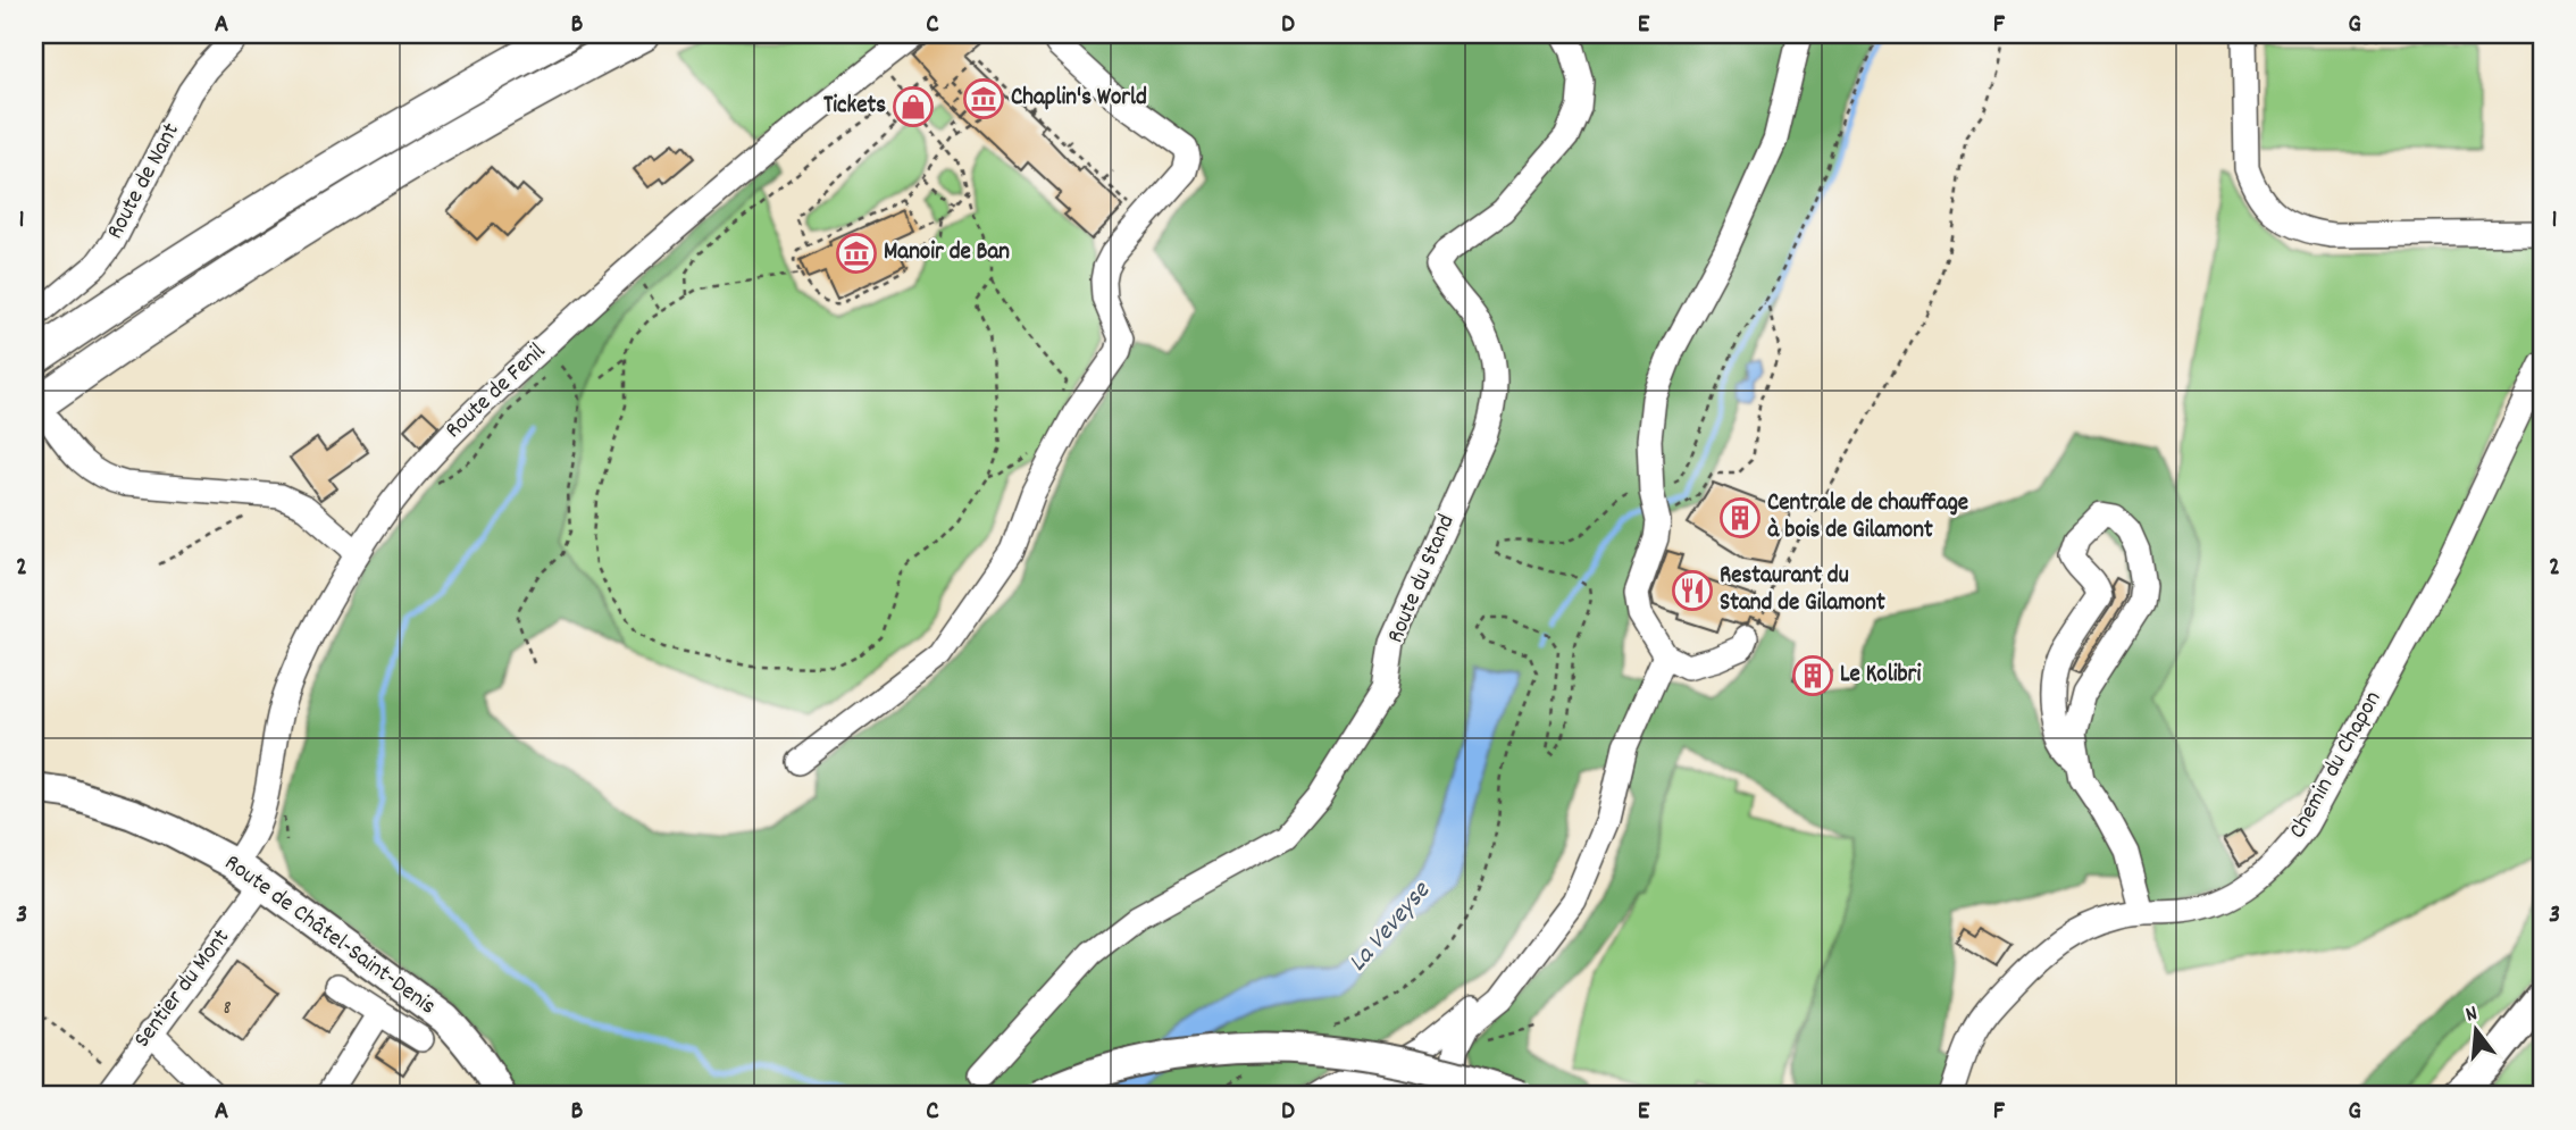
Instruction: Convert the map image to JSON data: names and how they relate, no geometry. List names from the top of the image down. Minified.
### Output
{"streets":{"main road":["Route de Châtel-Saint-Denis"],"street":["Route de Nant","Route de Fenil","Route du Stand","Chemin du Chapon","Sentier du Mont"]},"crossings":[["Route de Fenil","Route de Châtel-Saint-Denis"],["Route de Châtel-Saint-Denis","Sentier du Mont"]],"water":["La Veveyse"],"places":{"museum":["Chaplin's World","Manoir de Ban"],"shop":["Tickets"],"building":["Centrale de chauffage à bois de Gilamont","Le Kolibri"],"restaurant":["Restaurant du Stand de Gilamont"]},"house_numbers":["8"],"north":"top","grid":{"columns":["A","B","C","D","E","F","G"],"rows":["1","2","3"]}}
